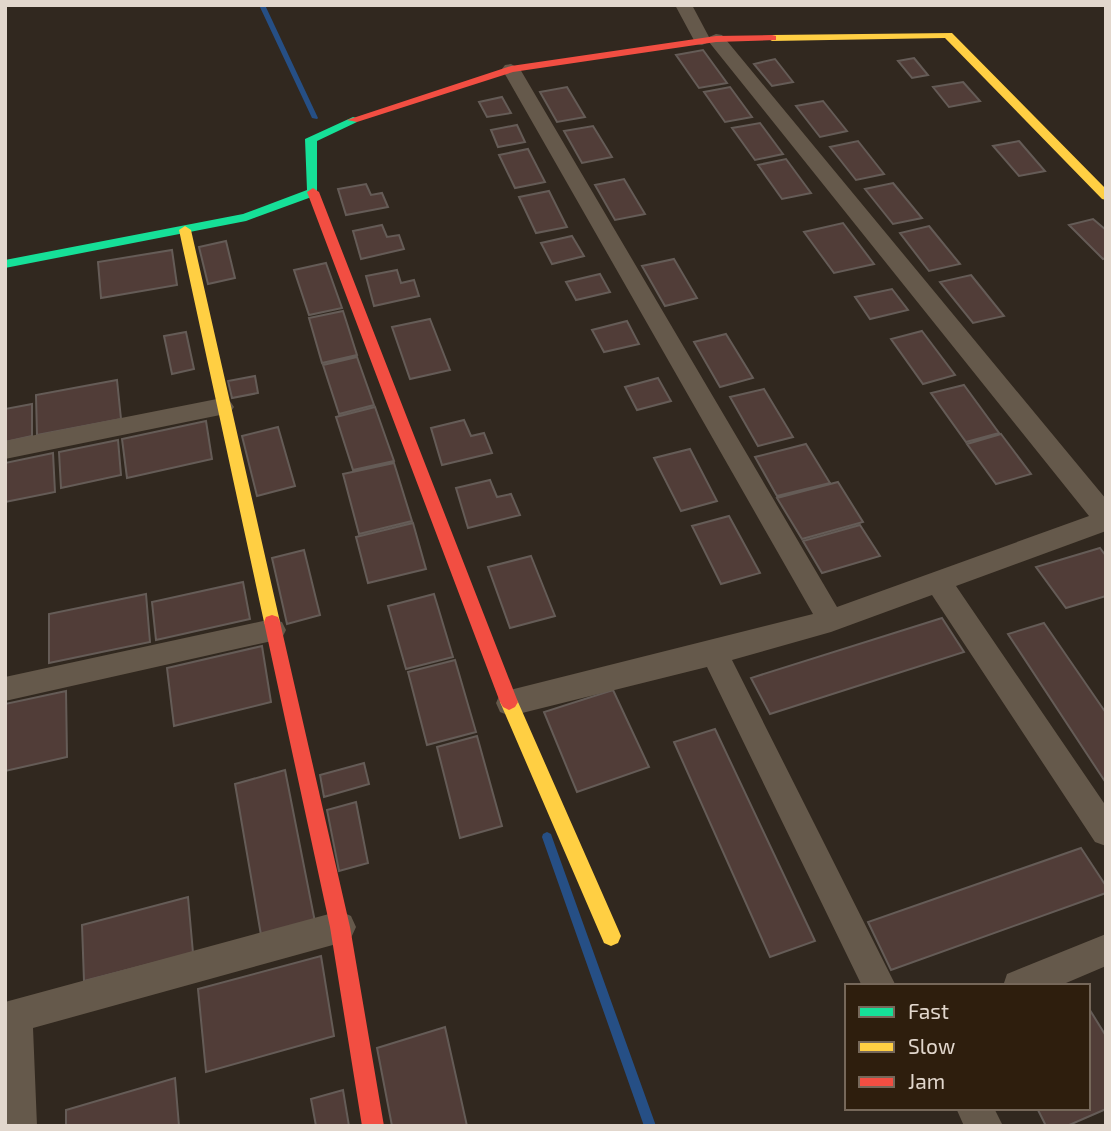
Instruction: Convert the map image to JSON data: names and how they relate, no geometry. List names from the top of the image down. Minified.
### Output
{"legend":["Fast","Slow","Jam"]}
